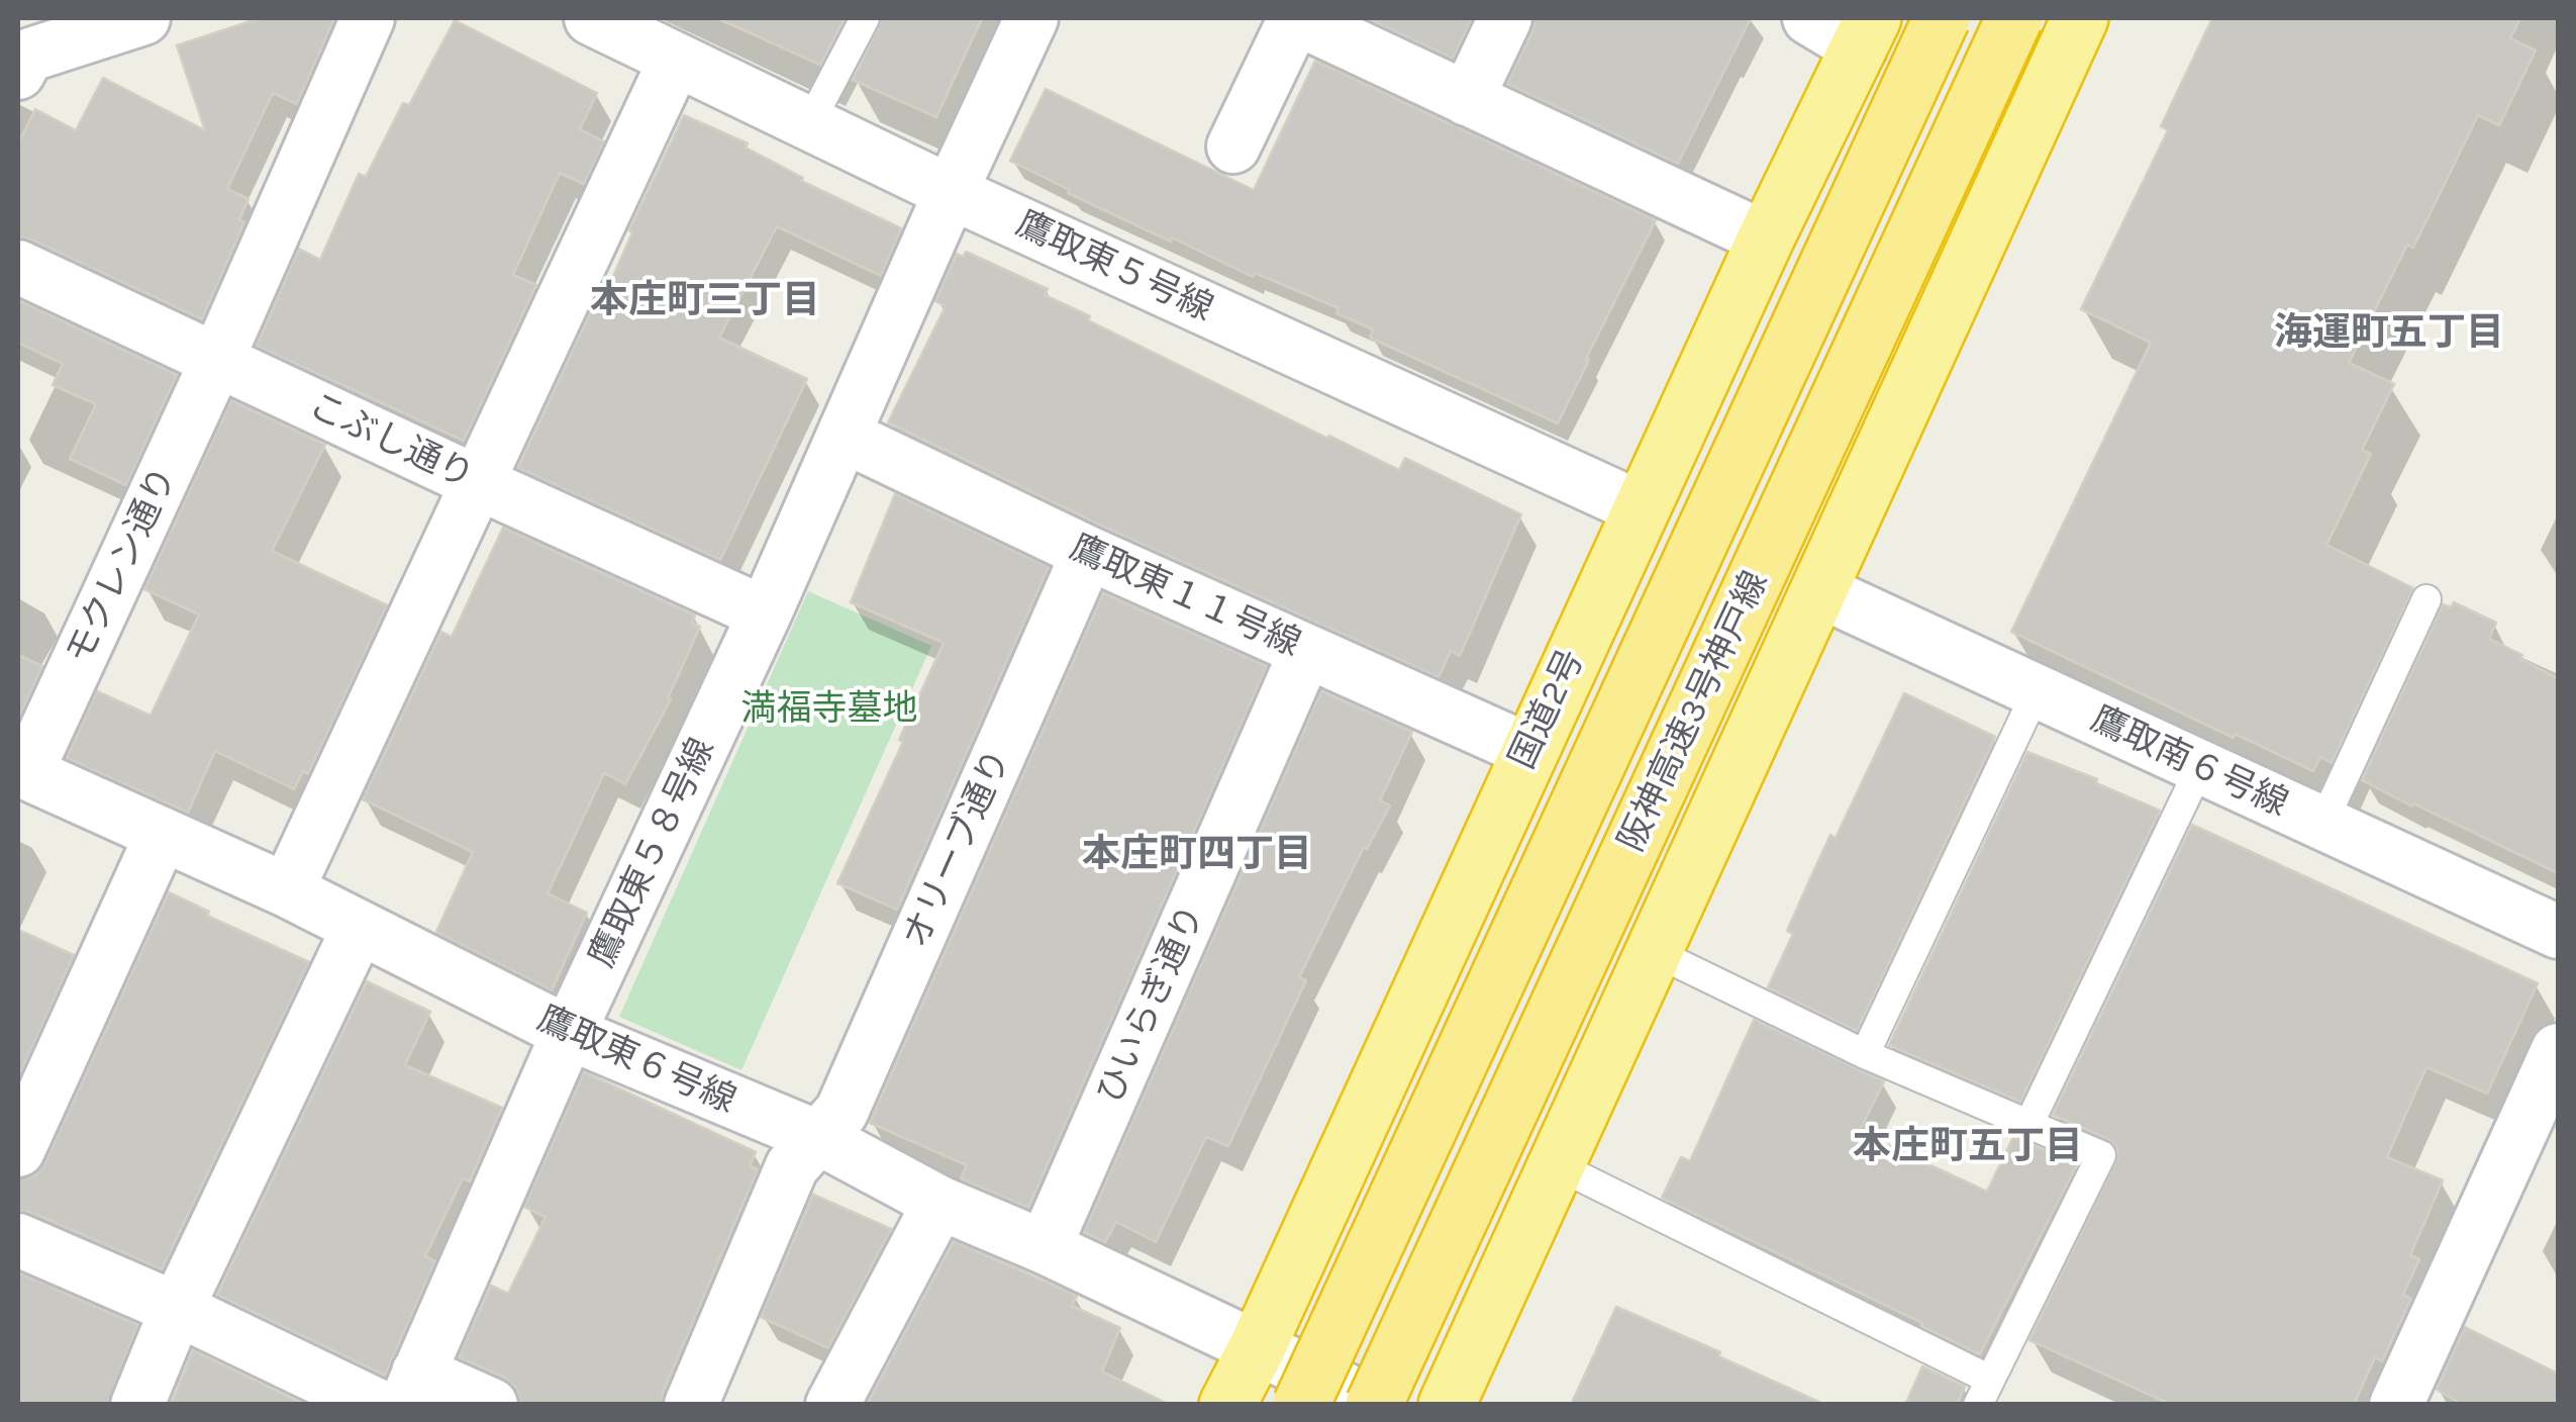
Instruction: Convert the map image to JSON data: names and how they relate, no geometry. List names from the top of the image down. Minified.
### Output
{"streets":{"highway":["国道2号","阪神高速3号神戸線"],"street":["鷹取東５号線","こぶし通り","モクレン通り","鷹取東１１号線","鷹取南６号線","オリーブ通り","鷹取東５８号線","ひいらぎ通り","鷹取東６号線"]},"crossings":[["鷹取東５号線","国道2号"],["鷹取東５号線","鷹取東５８号線"],["こぶし通り","モクレン通り"],["こぶし通り","鷹取東５８号線"],["モクレン通り","鷹取東６号線"],["鷹取東１１号線","国道2号"],["鷹取東１１号線","オリーブ通り"],["鷹取東１１号線","鷹取東５８号線"],["鷹取東１１号線","ひいらぎ通り"],["国道2号","鷹取東６号線"],["阪神高速3号神戸線","鷹取東６号線"],["オリーブ通り","鷹取東６号線"],["鷹取東５８号線","鷹取東６号線"],["ひいらぎ通り","鷹取東６号線"]],"districts":["本庄町三丁目","海運町五丁目","本庄町四丁目","本庄町五丁目"],"parks":["満福寺墓地"]}
